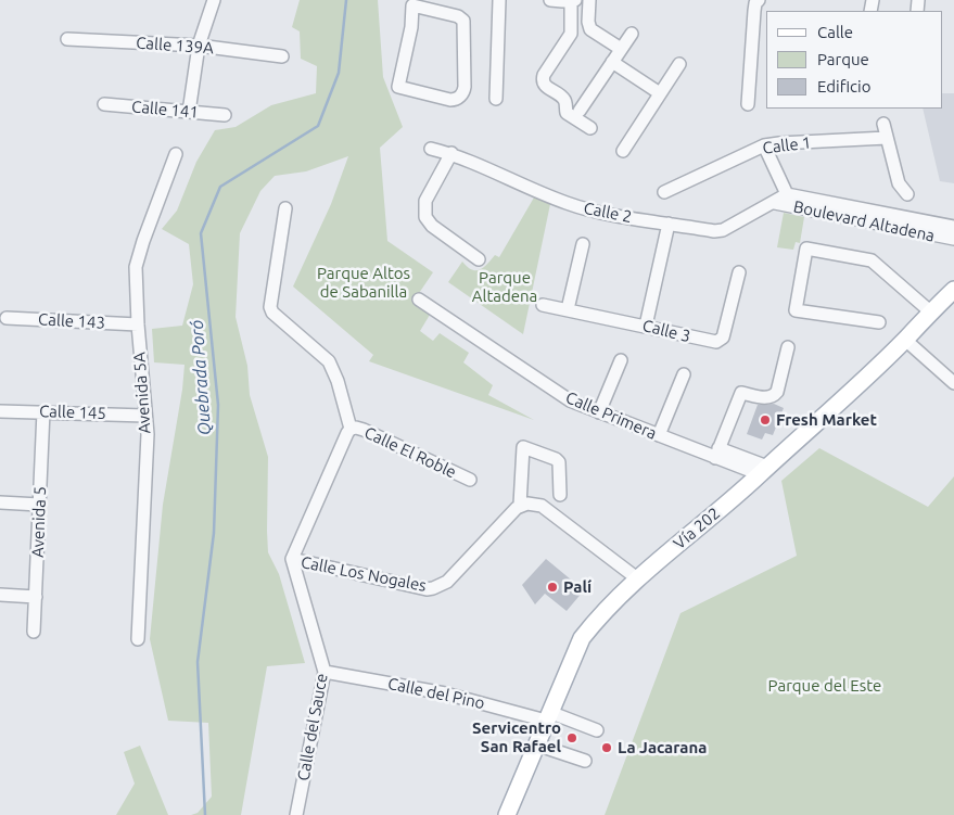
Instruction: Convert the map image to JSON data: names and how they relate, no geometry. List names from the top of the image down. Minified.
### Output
{"streets":{"main road":["Vía 202"],"street":["Calle 139A","Calle 141","Calle 1","Calle 2","Boulevard Altadena","Calle 143","Calle 3","Avenida 5A","Calle 145","Calle Primera","Calle El Roble","Avenida 5","Calle Los Nogales","Calle del Pino","Calle del Sauce"]},"crossings":[["Calle 2","Boulevard Altadena"],["Calle 143","Avenida 5A"],["Avenida 5A","Calle 145"],["Calle 145","Avenida 5"],["Calle Primera","Vía 202"],["Vía 202","Calle del Pino"],["Calle Los Nogales","Calle del Sauce"],["Calle del Pino","Calle del Sauce"]],"water":["Quebrada Poró"],"parks":["Parque Altos de Sabanilla","Parque Altadena","Parque del Este"],"places":["Fresh Market","Palí","Servicentro San Rafael","La Jacarana"],"legend":["Calle","Parque","Edificio"]}
